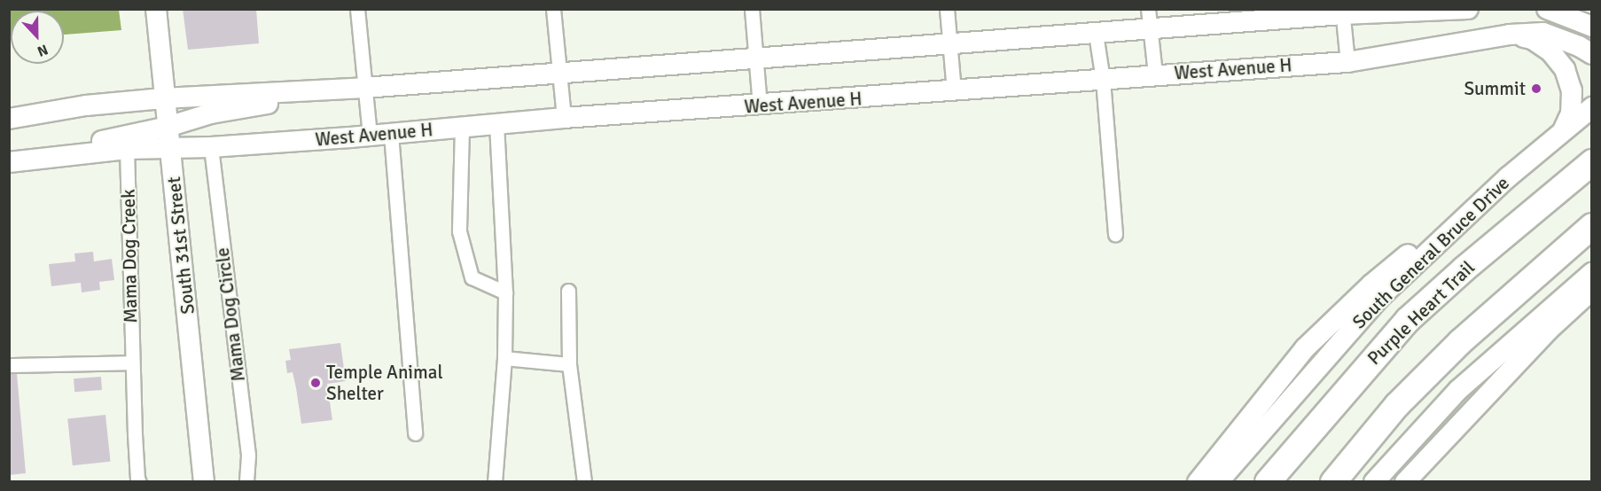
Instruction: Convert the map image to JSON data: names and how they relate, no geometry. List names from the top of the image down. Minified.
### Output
{"streets":{"highway":["Purple Heart Trail"],"main road":["West Avenue H","South 31st Street","South General Bruce Drive"],"street":["Mama Dog Creek","Mama Dog Circle"]},"crossings":[["West Avenue H","South 31st Street"],["West Avenue H","Mama Dog Creek"],["West Avenue H","Mama Dog Circle"]],"places":["Summit","Temple Animal Shelter"],"north":"bottom"}
